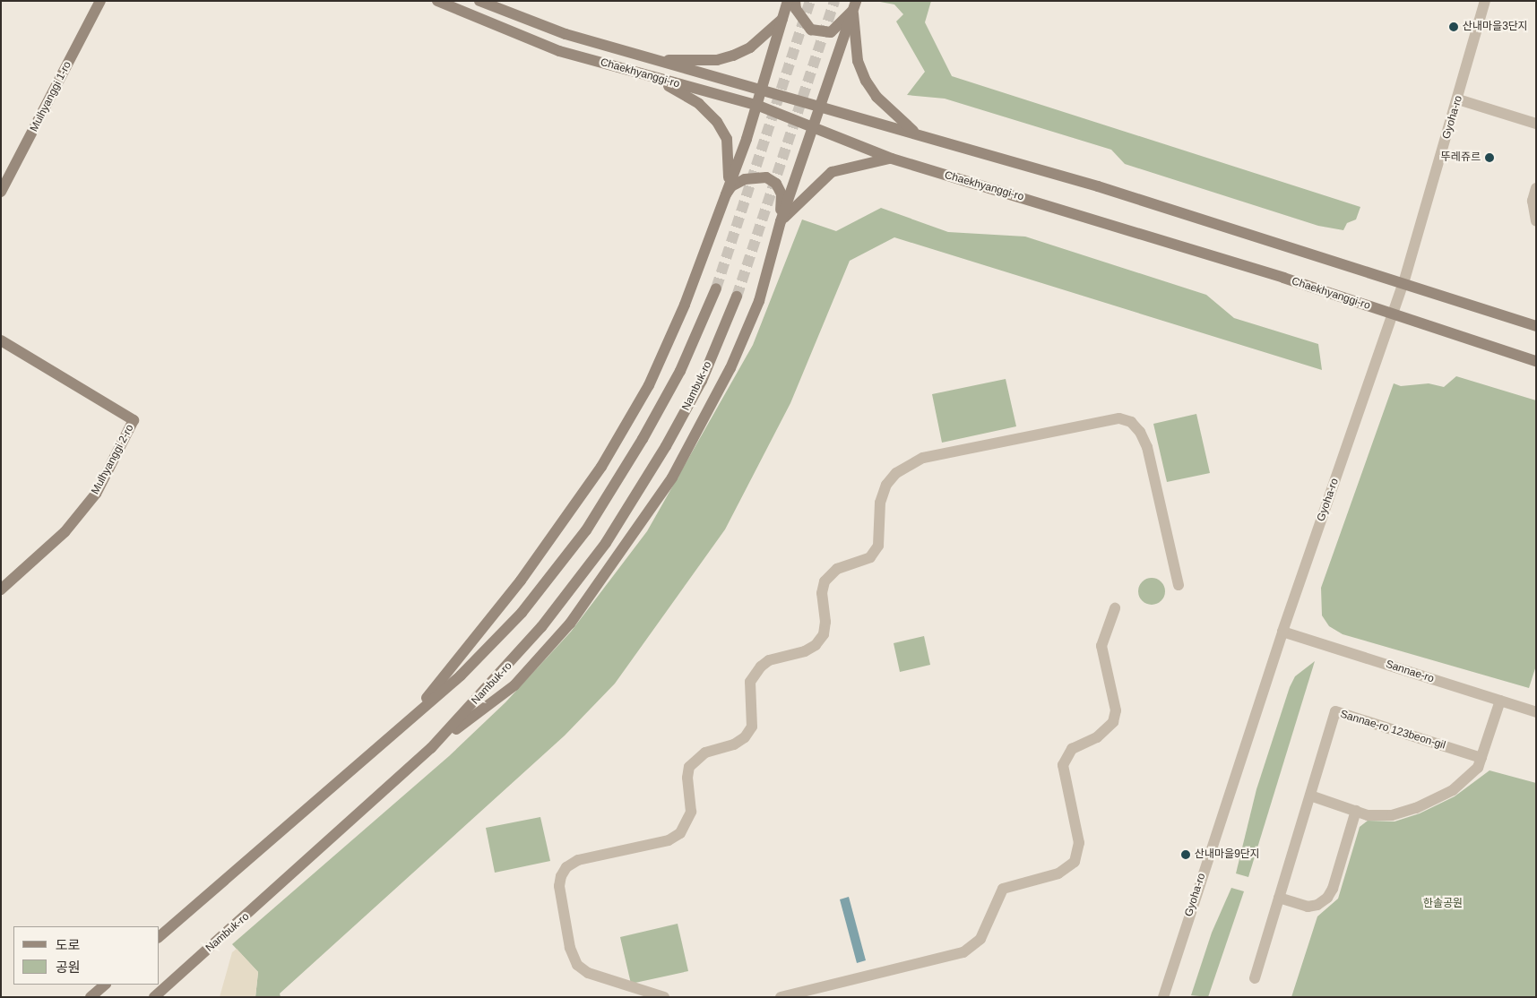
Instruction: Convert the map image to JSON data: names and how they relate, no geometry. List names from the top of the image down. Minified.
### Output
{"streets":{"main road":["Chaekhyanggi-ro","Mulhyanggi 1-ro","Nambuk-ro","Mulhyanggi 2-ro"],"street":["Gyoha-ro","Sannae-ro","Sannae-ro 123beon-gil"]},"crossings":[["Chaekhyanggi-ro","Gyoha-ro"],["Gyoha-ro","Sannae-ro"]],"parks":["한솔공원"],"places":["산내마을3단지","뚜레쥬르","산내마을9단지"],"legend":["도로","공원"]}
